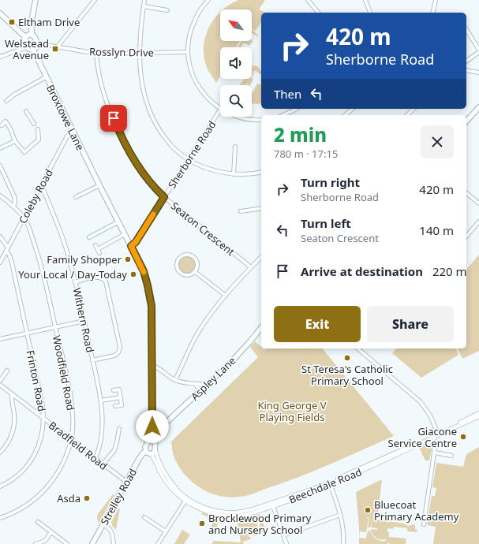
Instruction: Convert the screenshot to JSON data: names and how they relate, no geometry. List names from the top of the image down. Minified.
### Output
{"streets":{"main road":["Broxtowe Lane","Aspley Lane","Strelley Road"],"street":["Rosslyn Drive","Sherborne Road","Coleby Road","Seaton Crescent","Withern Road","Woodfield Road","Frinton Road","Bradfield Road","Beechdale Road"]},"crossings":[["Rosslyn Drive","Broxtowe Lane"],["Rosslyn Drive","Seaton Crescent"],["Broxtowe Lane","Sherborne Road"],["Broxtowe Lane","Coleby Road"],["Broxtowe Lane","Strelley Road"],["Sherborne Road","Seaton Crescent"],["Coleby Road","Withern Road"],["Coleby Road","Woodfield Road"],["Coleby Road","Frinton Road"],["Withern Road","Bradfield Road"],["Woodfield Road","Bradfield Road"],["Frinton Road","Bradfield Road"],["Bradfield Road","Strelley Road"]],"parks":["King George V Playing Fields"],"places":{"transit":["Eltham Drive","Welstead Avenue"],"other":["Family Shopper","Your Local / Day-Today","St Teresa's Catholic Primary School","Giacone Service Centre","Asda","Bluecoat Primary Academy","Brocklewood Primary and Nursery School"]},"north":"top left","page":{"turn":["420 m","Sherborne Road"],"then":"Then","heading":["2 min","780 m · 17:15"],"list":[{"name":"Turn right","note":"Sherborne Road","value":"420 m"},{"name":"Turn left","note":"Seaton Crescent","value":"140 m"},{"name":"Arrive at destination","value":"220 m"}],"buttons":["Exit","Share"]}}
